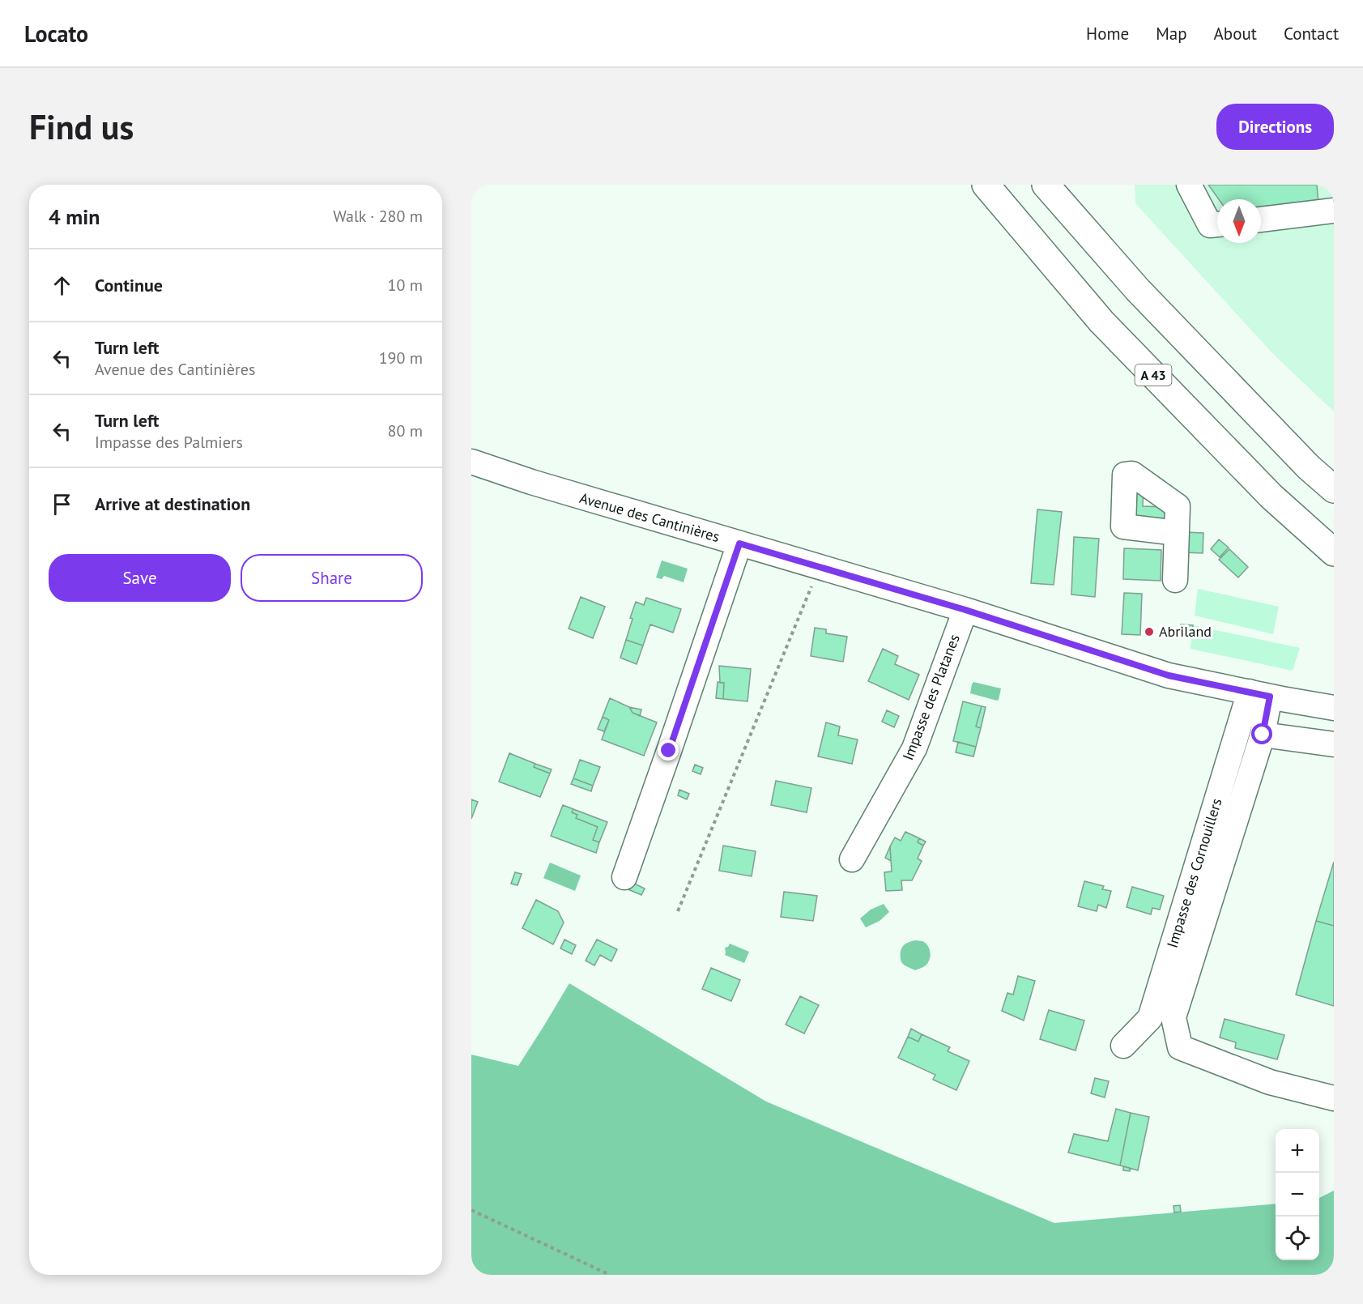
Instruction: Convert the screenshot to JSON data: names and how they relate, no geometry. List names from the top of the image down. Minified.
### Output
{"streets":{"highway":["A 43"],"street":["Avenue des Cantinières","Impasse des Platanes","Impasse des Cornouillers"]},"crossings":[["Avenue des Cantinières","Impasse des Platanes"],["Avenue des Cantinières","Impasse des Cornouillers"]],"places":["Abriland"],"north":"bottom","page":{"header":"Locato","nav":["Home","Map","About","Contact"],"buttons":["Directions",["Save","Share"]],"title":"Find us","heading":["4 min","Walk · 280 m"],"list":[["Continue","10 m"],["Turn left","Avenue des Cantinières","190 m"],["Turn left","Impasse des Palmiers","80 m"],"Arrive at destination"],"map_buttons":["+","−"]}}
